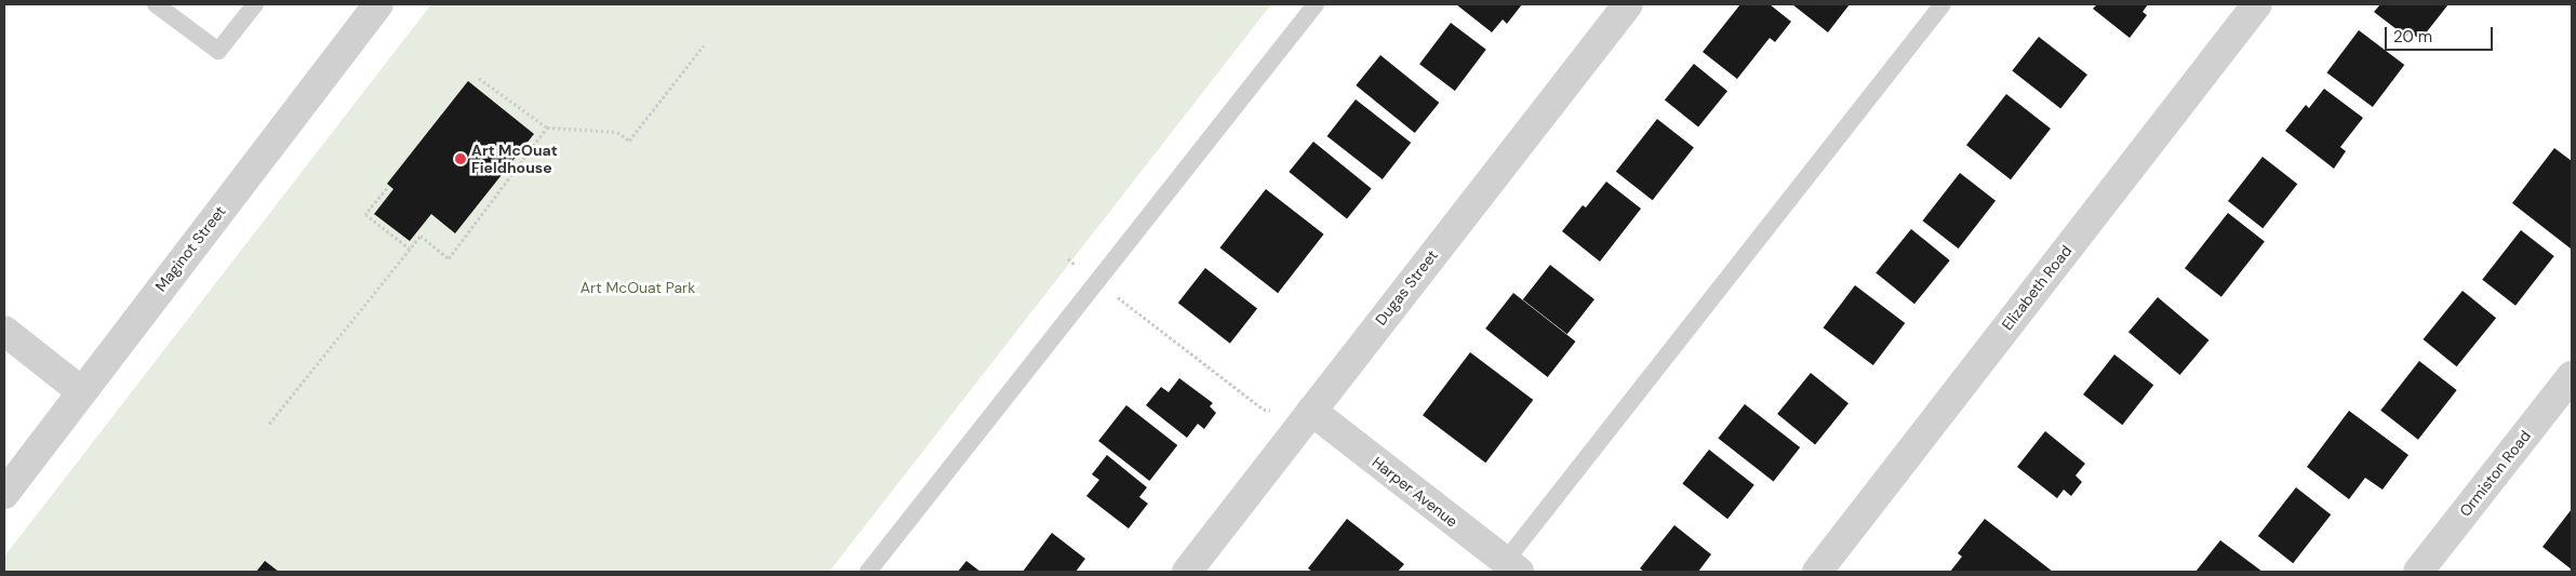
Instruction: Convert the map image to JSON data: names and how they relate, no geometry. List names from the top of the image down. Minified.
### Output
{"streets":{"street":["Maginot Street","Dugas Street","Elizabeth Road","Ormiston Road","Harper Avenue"]},"crossings":[["Dugas Street","Harper Avenue"]],"parks":["Art McOuat Park"],"places":["Art McOuat Fieldhouse"],"scale_bar":"20 m"}
